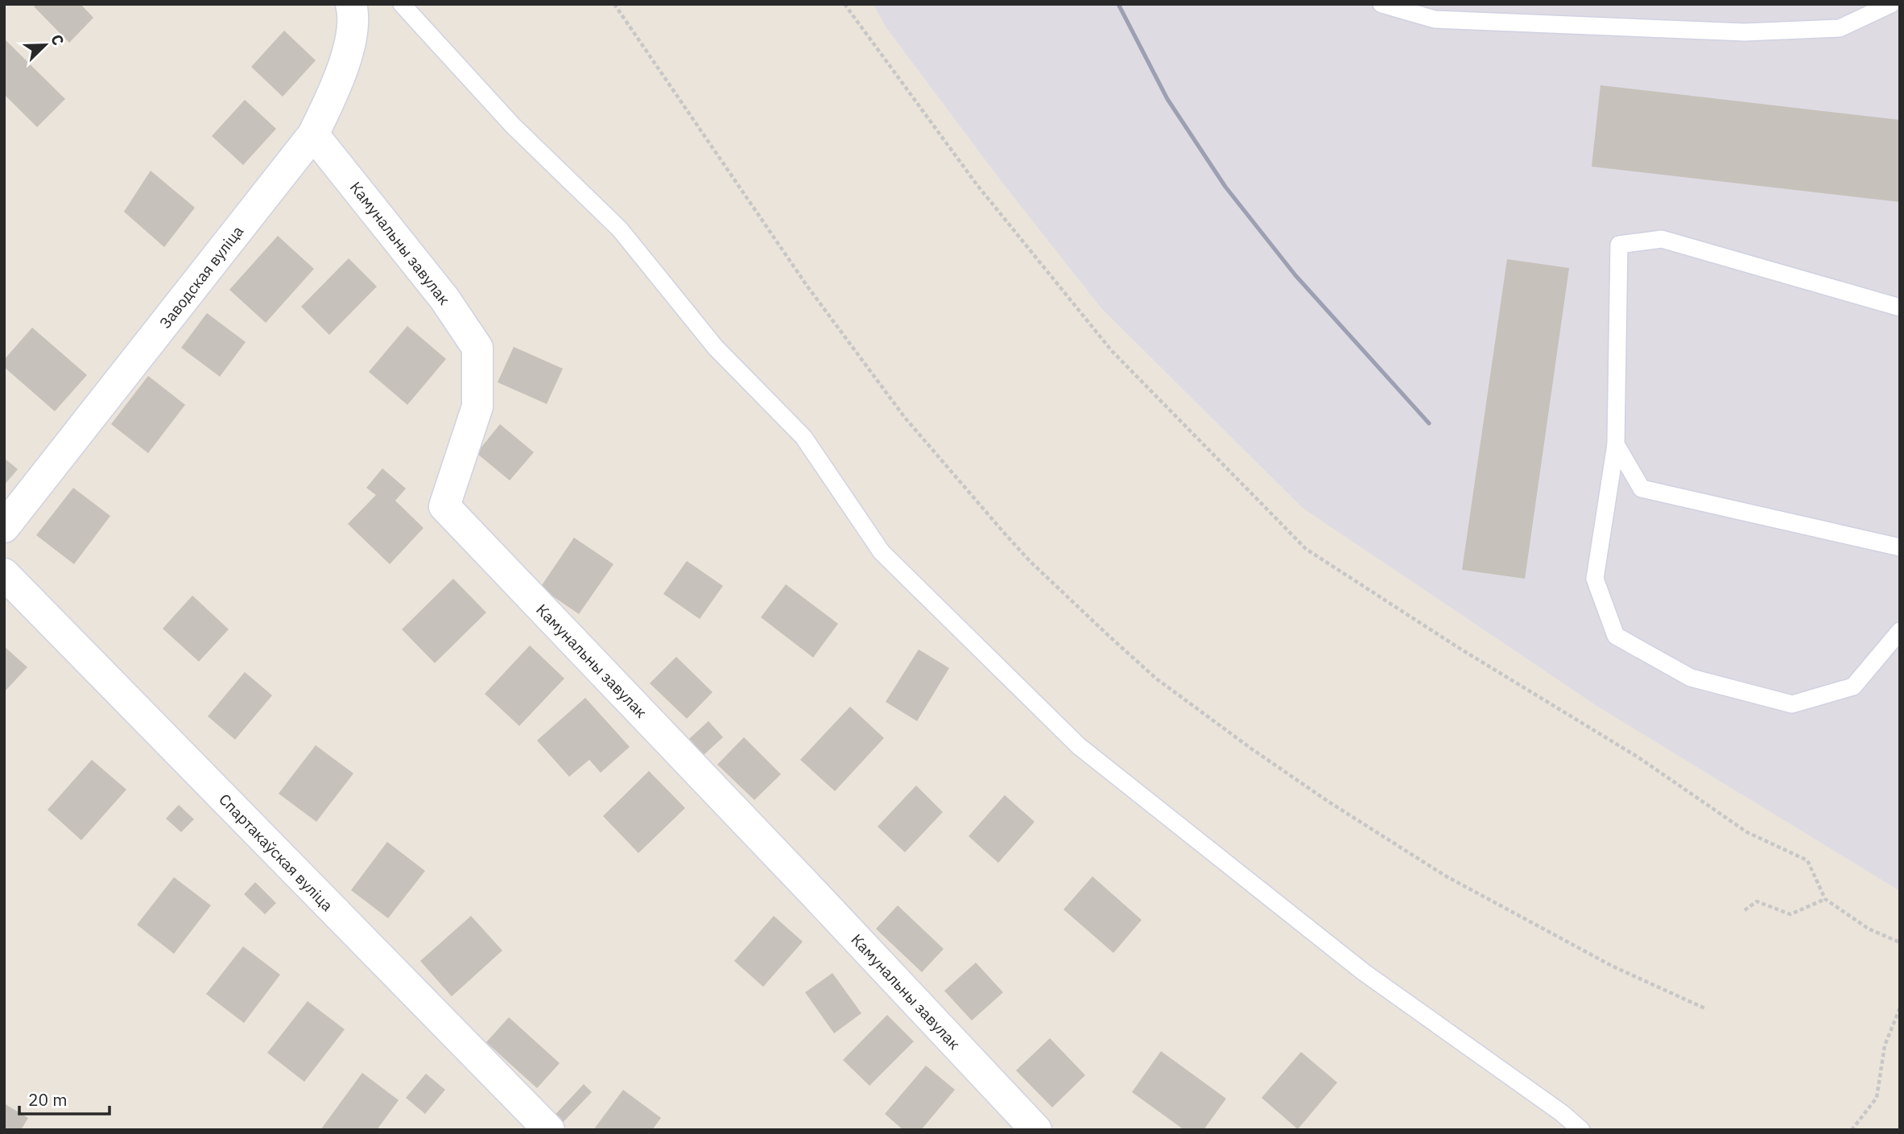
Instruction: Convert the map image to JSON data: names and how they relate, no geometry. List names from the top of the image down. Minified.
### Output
{"streets":{"street":["Камунальны завулак","Заводская вуліца","Спартакаўская вуліца"]},"crossings":[["Камунальны завулак","Заводская вуліца"]],"scale_bar":"20 m","north":"top right"}
